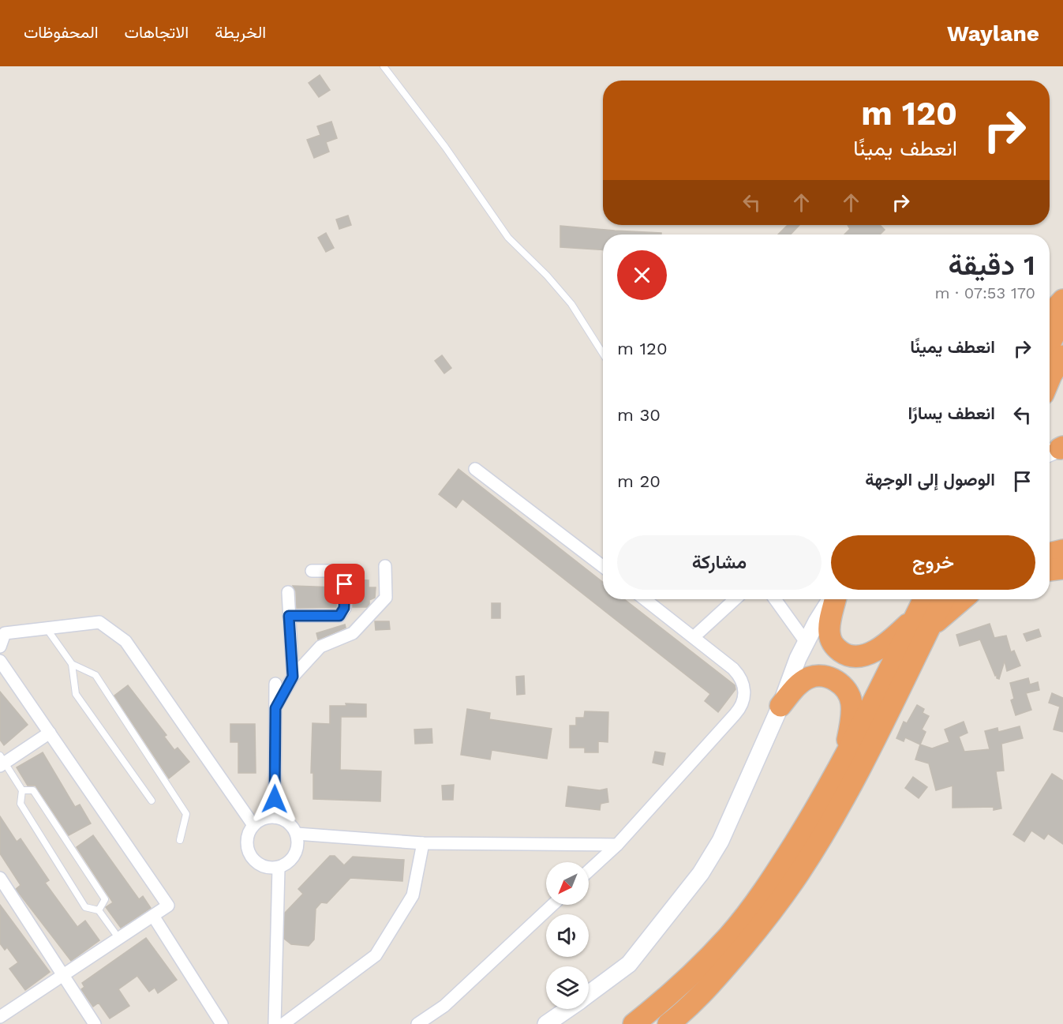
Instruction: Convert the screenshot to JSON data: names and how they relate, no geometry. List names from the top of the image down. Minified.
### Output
{"north":"bottom left","page":{"header":"Waylane","nav":["الخريطة","الاتجاهات","المحفوظات"],"turn":["120 m","انعطف يمينًا"],"heading":["1 دقيقة","170 m · 07:53"],"list":[{"name":"انعطف يمينًا","value":"120 m"},{"name":"انعطف يسارًا","value":"30 m"},{"name":"الوصول إلى الوجهة","value":"20 m"}],"buttons":["خروج","مشاركة"]}}
